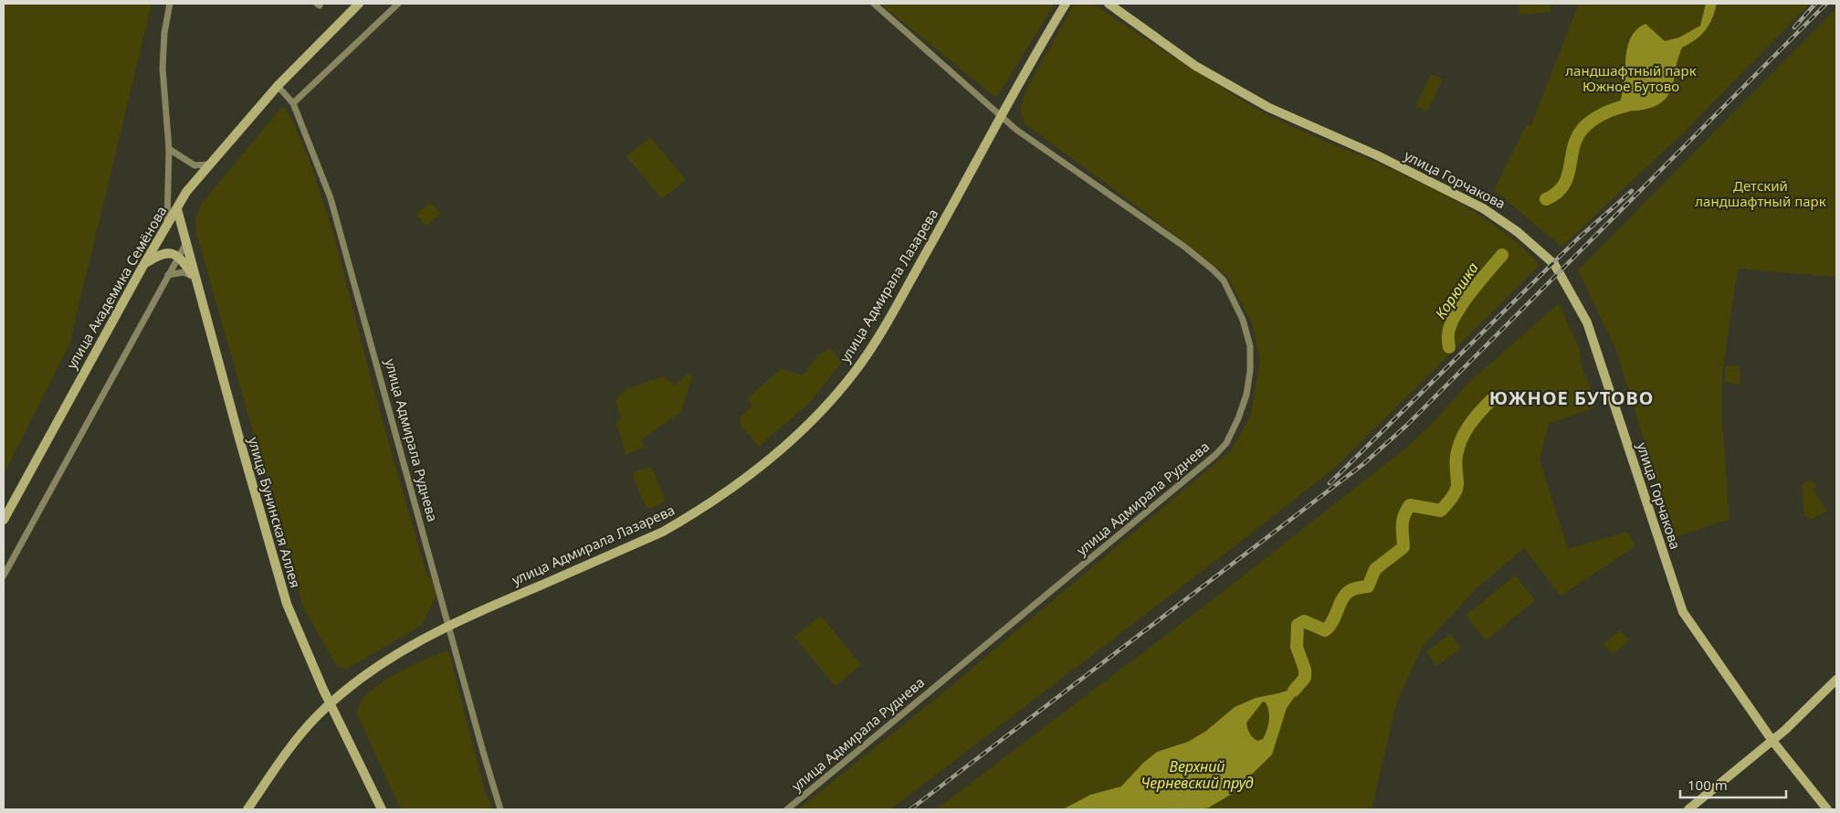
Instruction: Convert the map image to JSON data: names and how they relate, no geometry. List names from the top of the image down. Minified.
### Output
{"streets":{"street":["улица Горчакова","улица Адмирала Лазарева","улица Академика Семёнова","улица Адмирала Руднева","улица Бунинская Аллея"]},"crossings":[["улица Адмирала Лазарева","улица Адмирала Руднева"],["улица Адмирала Лазарева","улица Бунинская Аллея"],["улица Академика Семёнова","улица Адмирала Руднева"],["улица Академика Семёнова","улица Бунинская Аллея"]],"districts":["ЮЖНОЕ БУТОВО"],"water":["Корюшка","Верхний Черневский пруд"],"parks":["ландшафтный парк Южное Бутово","Детский ландшафтный парк"],"scale_bar":"100 m"}
